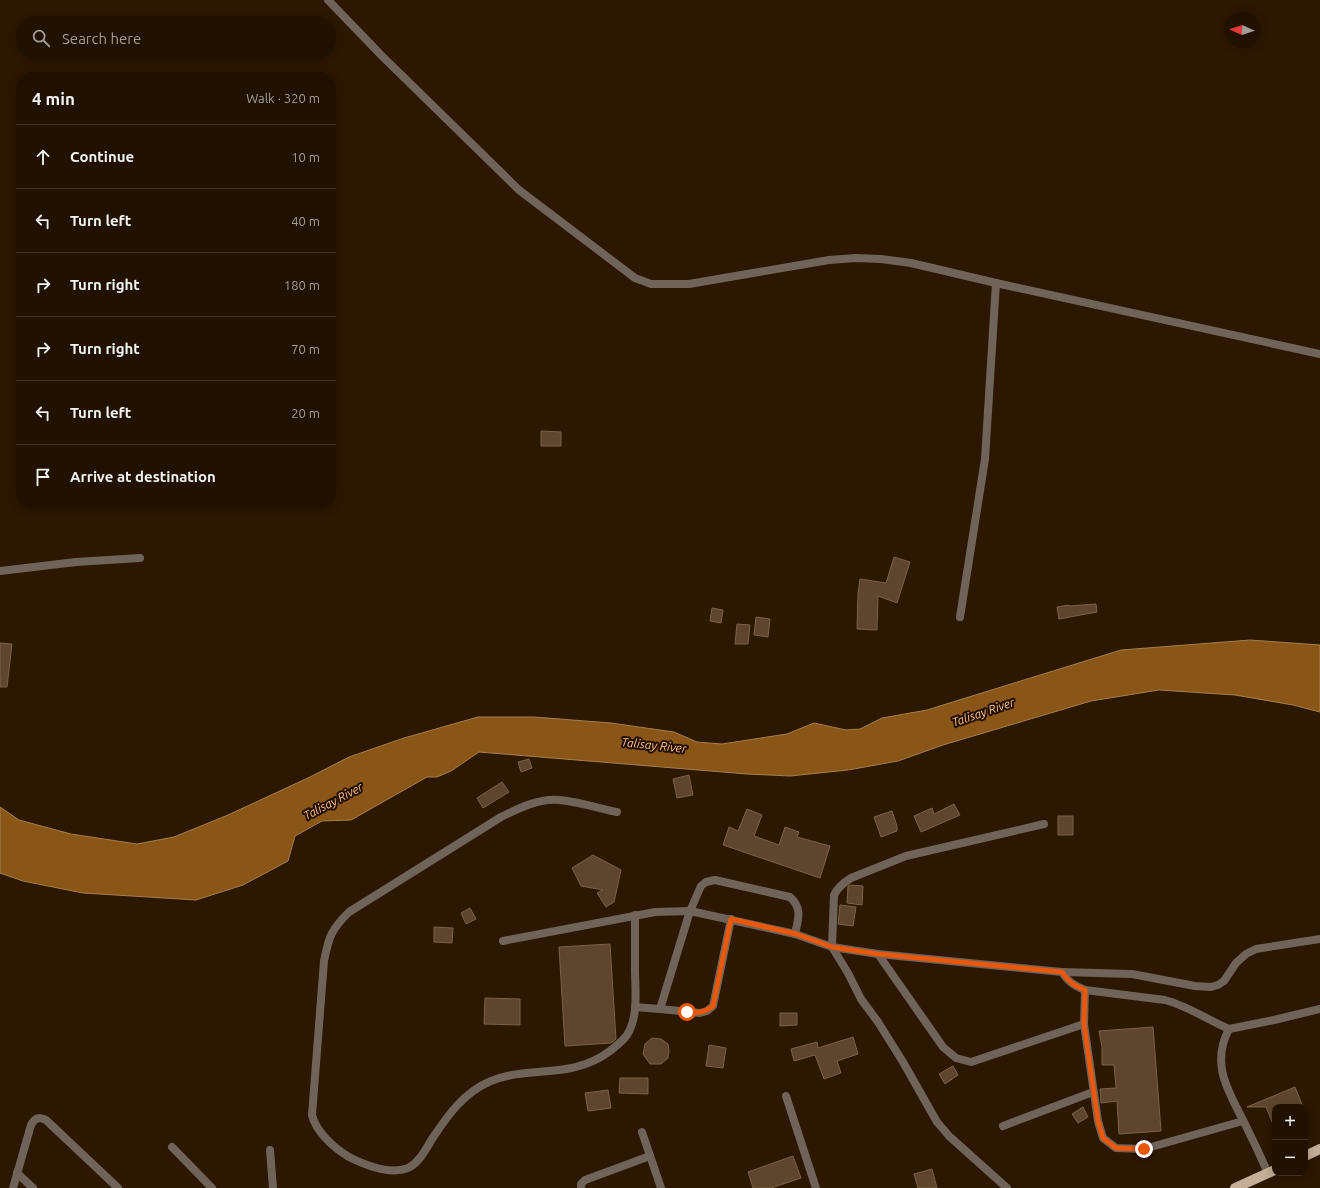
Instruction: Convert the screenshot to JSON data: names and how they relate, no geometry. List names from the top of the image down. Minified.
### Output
{"water":["Talisay River"],"north":"left","page":{"search":"Search here","heading":["4 min","Walk · 320 m"],"list":[["Continue","10 m"],["Turn left","40 m"],["Turn right","180 m"],["Turn right","70 m"],["Turn left","20 m"],"Arrive at destination"],"map_buttons":["+","−"]}}
